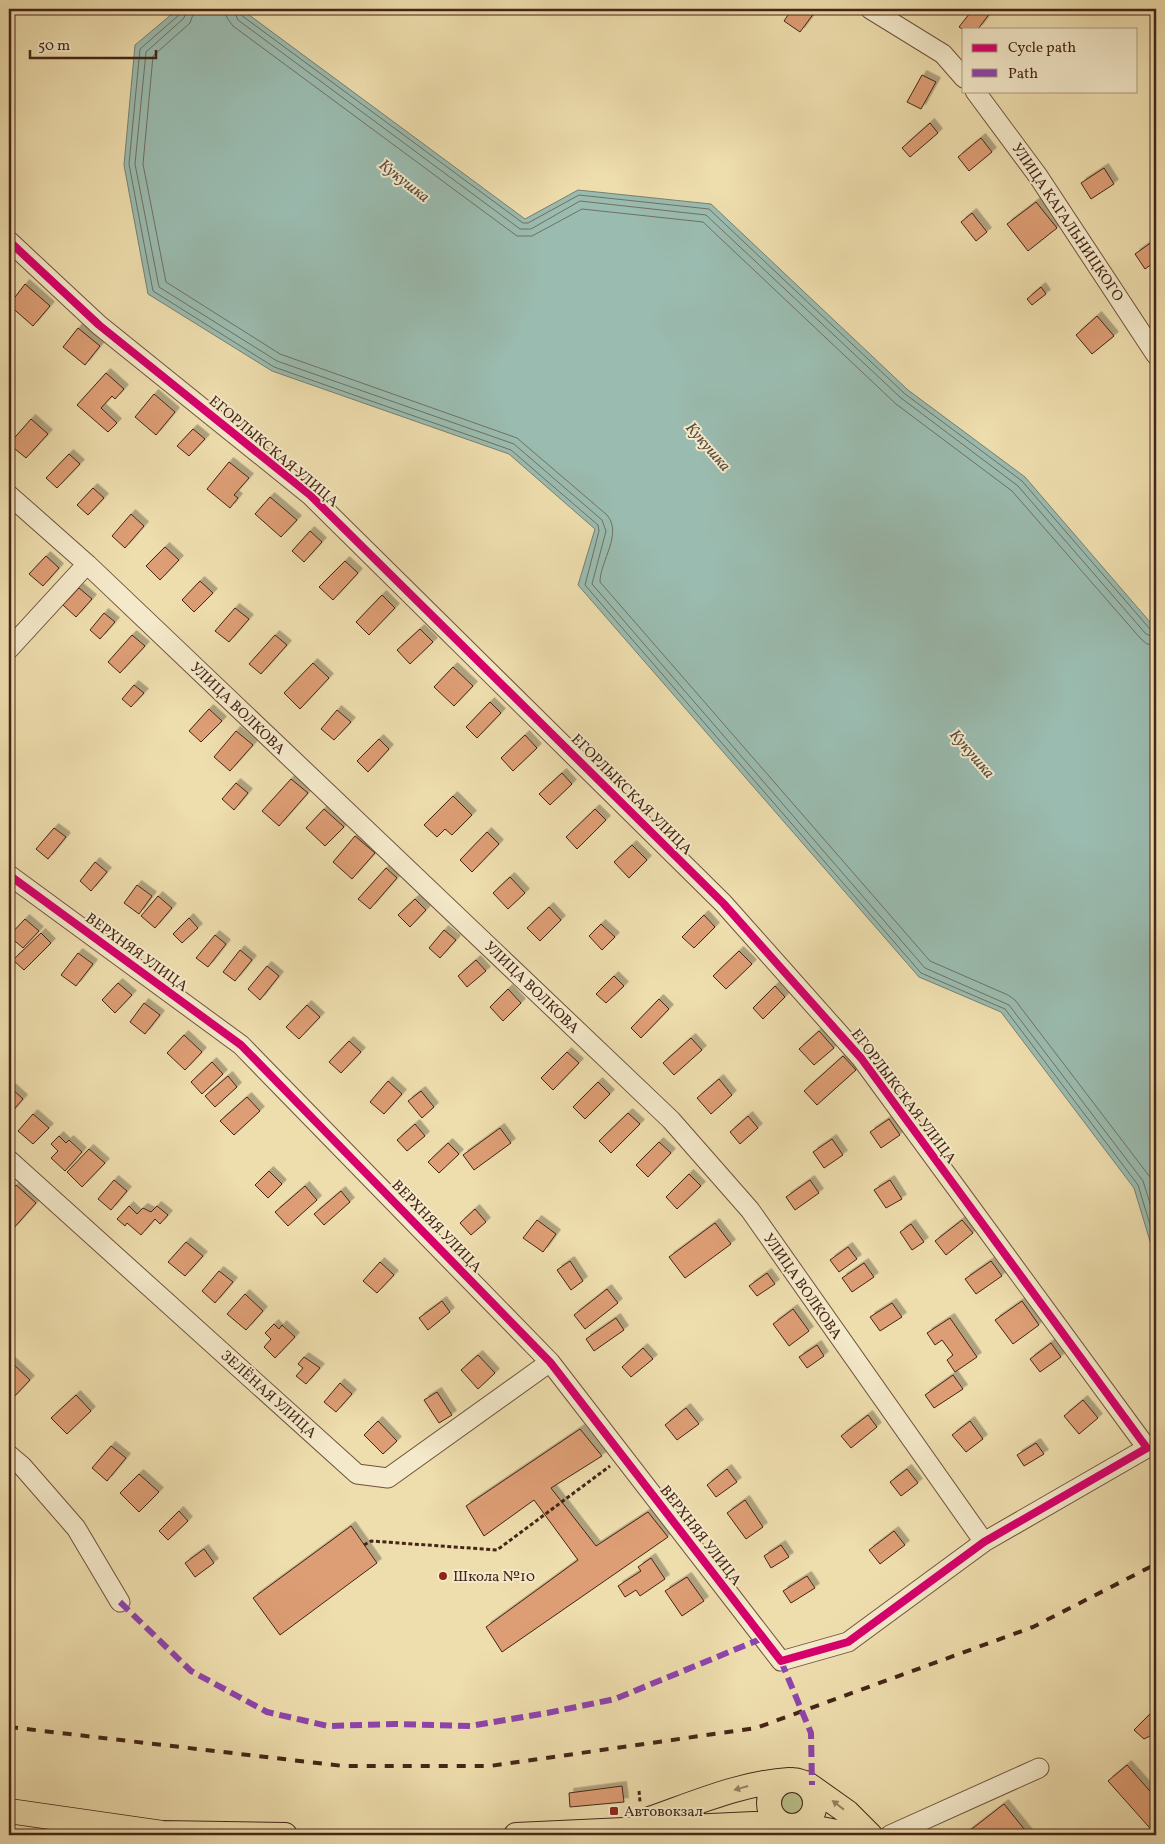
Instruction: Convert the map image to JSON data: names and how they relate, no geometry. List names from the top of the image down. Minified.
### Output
{"streets":{"street":["УЛИЦА КАГАЛЬНИЦКОГО","ЕГОРЛЫКСКАЯ УЛИЦА","УЛИЦА ВОЛКОВА","ВЕРХНЯЯ УЛИЦА","ЗЕЛЁНАЯ УЛИЦА"]},"crossings":[["ЕГОРЛЫКСКАЯ УЛИЦА","УЛИЦА ВОЛКОВА"],["ЕГОРЛЫКСКАЯ УЛИЦА","ВЕРХНЯЯ УЛИЦА"],["УЛИЦА ВОЛКОВА","ВЕРХНЯЯ УЛИЦА"],["ВЕРХНЯЯ УЛИЦА","ЗЕЛЁНАЯ УЛИЦА"]],"water":["Кукушка"],"places":{"other":["Школа №10"],"transit":["Автовокзал"]},"legend":["Cycle path","Path"],"scale_bar":"50 m"}
